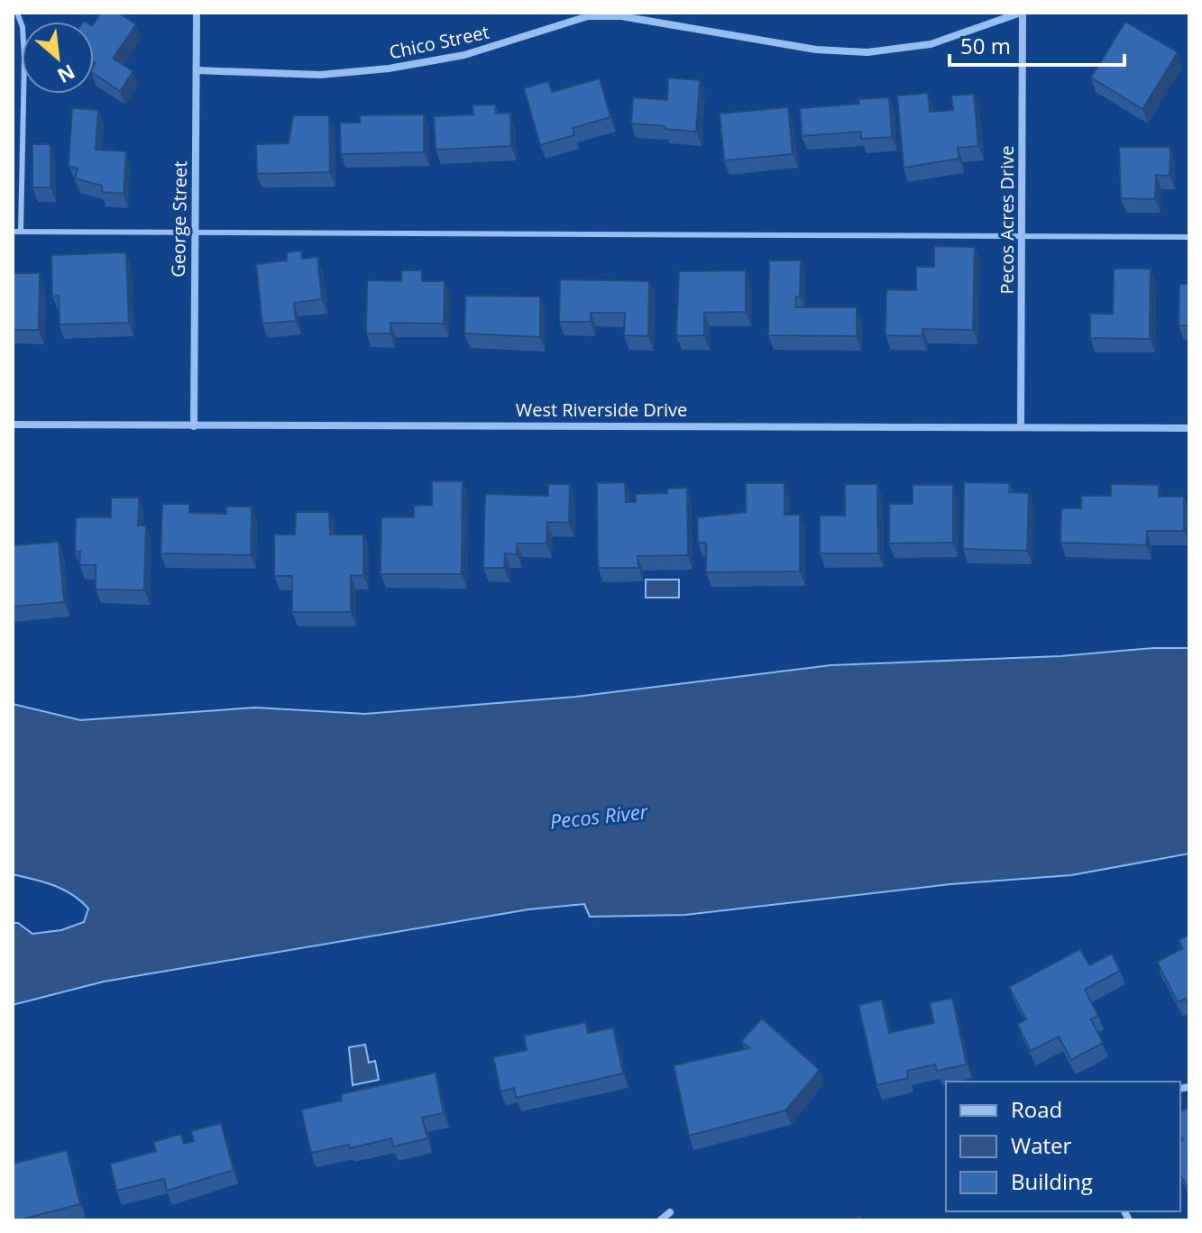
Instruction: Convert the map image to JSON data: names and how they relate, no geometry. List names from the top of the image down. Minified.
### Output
{"streets":{"street":["Chico Street","George Street","Pecos Acres Drive","West Riverside Drive"]},"crossings":[["Chico Street","George Street"],["Chico Street","Pecos Acres Drive"],["George Street","West Riverside Drive"],["Pecos Acres Drive","West Riverside Drive"]],"water":["Pecos River"],"legend":["Road","Water","Building"],"scale_bar":"50 m","north":"bottom right"}
